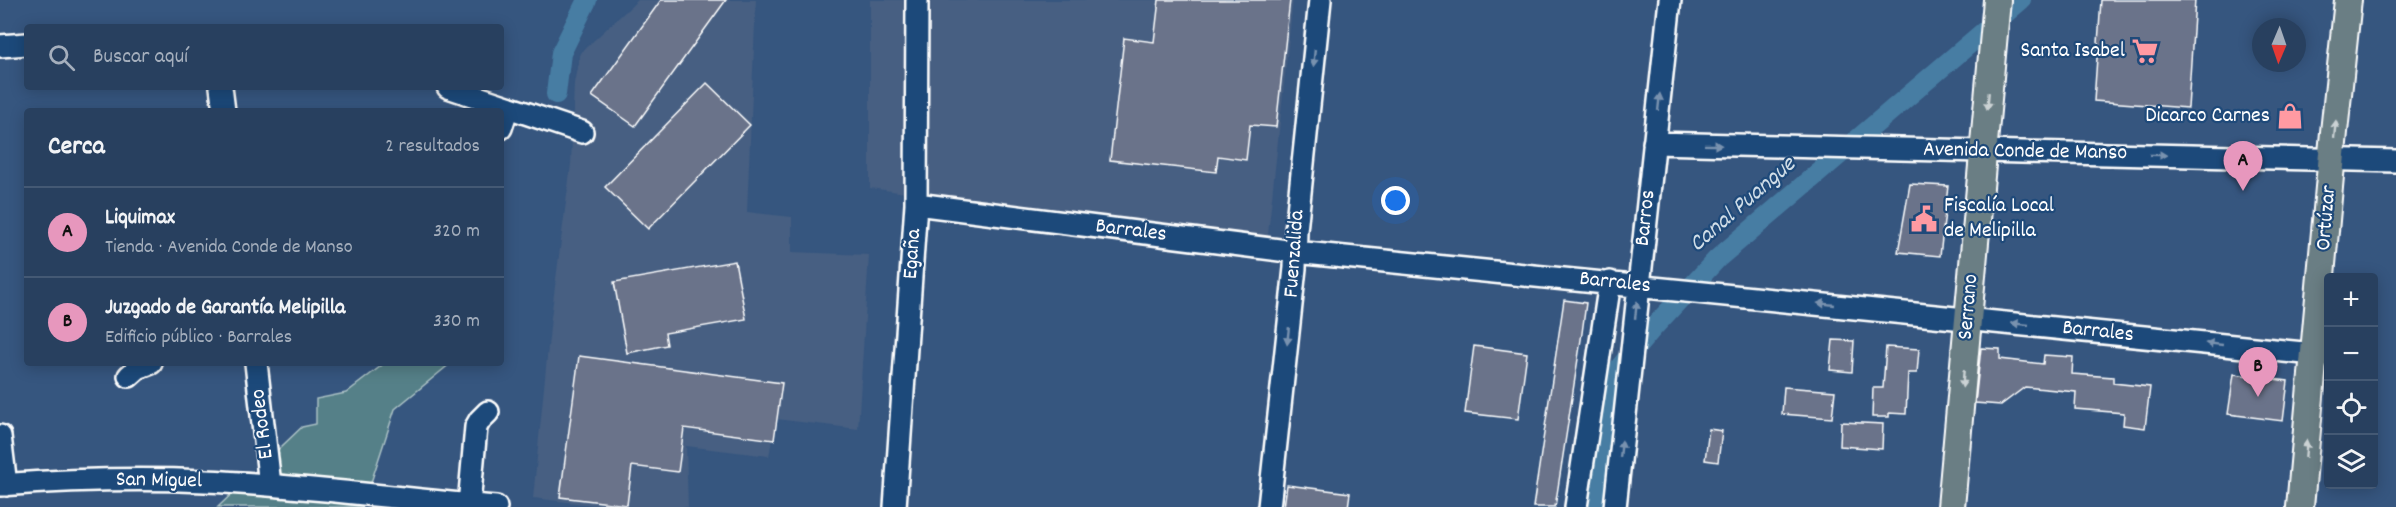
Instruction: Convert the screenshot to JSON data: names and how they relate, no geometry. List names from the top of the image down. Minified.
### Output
{"streets":{"main road":["Ortúzar","Serrano"],"street":["Avenida Conde de Manso","Barros","Barrales","Egaña","Fuenzalida","El Rodeo","San Miguel"]},"crossings":[["Avenida Conde de Manso","Barros"],["Avenida Conde de Manso","Ortúzar"],["Avenida Conde de Manso","Serrano"],["Barros","Barrales"],["Ortúzar","Barrales"],["Barrales","Egaña"],["Barrales","Fuenzalida"],["Barrales","Serrano"],["El Rodeo","San Miguel"]],"one_way":["Avenida Conde de Manso","Ortúzar","Barrales","Fuenzalida","Serrano"],"water":["Canal Puangue"],"places":{"supermarket":["Santa Isabel"],"shop":["Dicarco Carnes"],"public building":["Fiscalía Local de Melipilla"]},"north":"bottom","page":{"search":"Buscar aquí","heading":["Cerca","2 resultados"],"pins":["A","B"],"list":[{"mark":"A","name":"Liquimax","note":"Tienda · Avenida Conde de Manso","value":"320 m"},{"mark":"B","name":"Juzgado de Garantía Melipilla","note":"Edificio público · Barrales","value":"330 m"}],"map_buttons":["+","−"]}}
